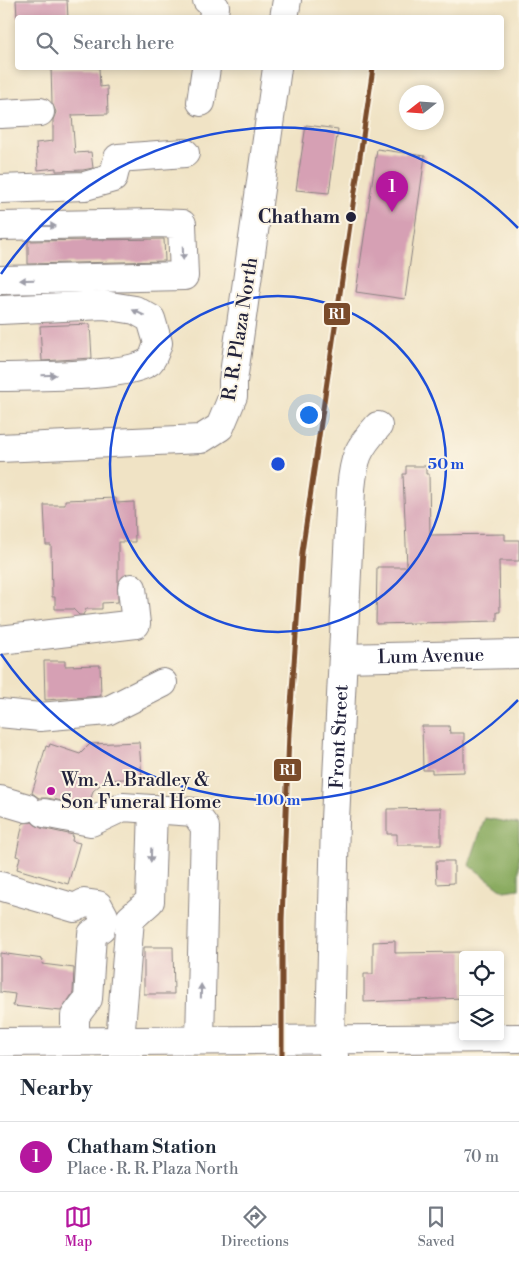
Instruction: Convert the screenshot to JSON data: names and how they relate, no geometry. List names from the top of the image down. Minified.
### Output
{"streets":{"street":["R. R. Plaza North","Lum Avenue","Front Street"]},"crossings":[["Lum Avenue","Front Street"]],"places":["Chatham","Wm. A. Bradley & Son Funeral Home"],"lines":["transit line R1"],"north":"left","page":{"search":"Search here","pins":"1","heading":"Nearby","list":[{"mark":"1","name":"Chatham Station","note":"Place · R. R. Plaza North","value":"70 m"}],"nav":["Map","Directions","Saved"]},"rings":["50 m","100 m"]}
